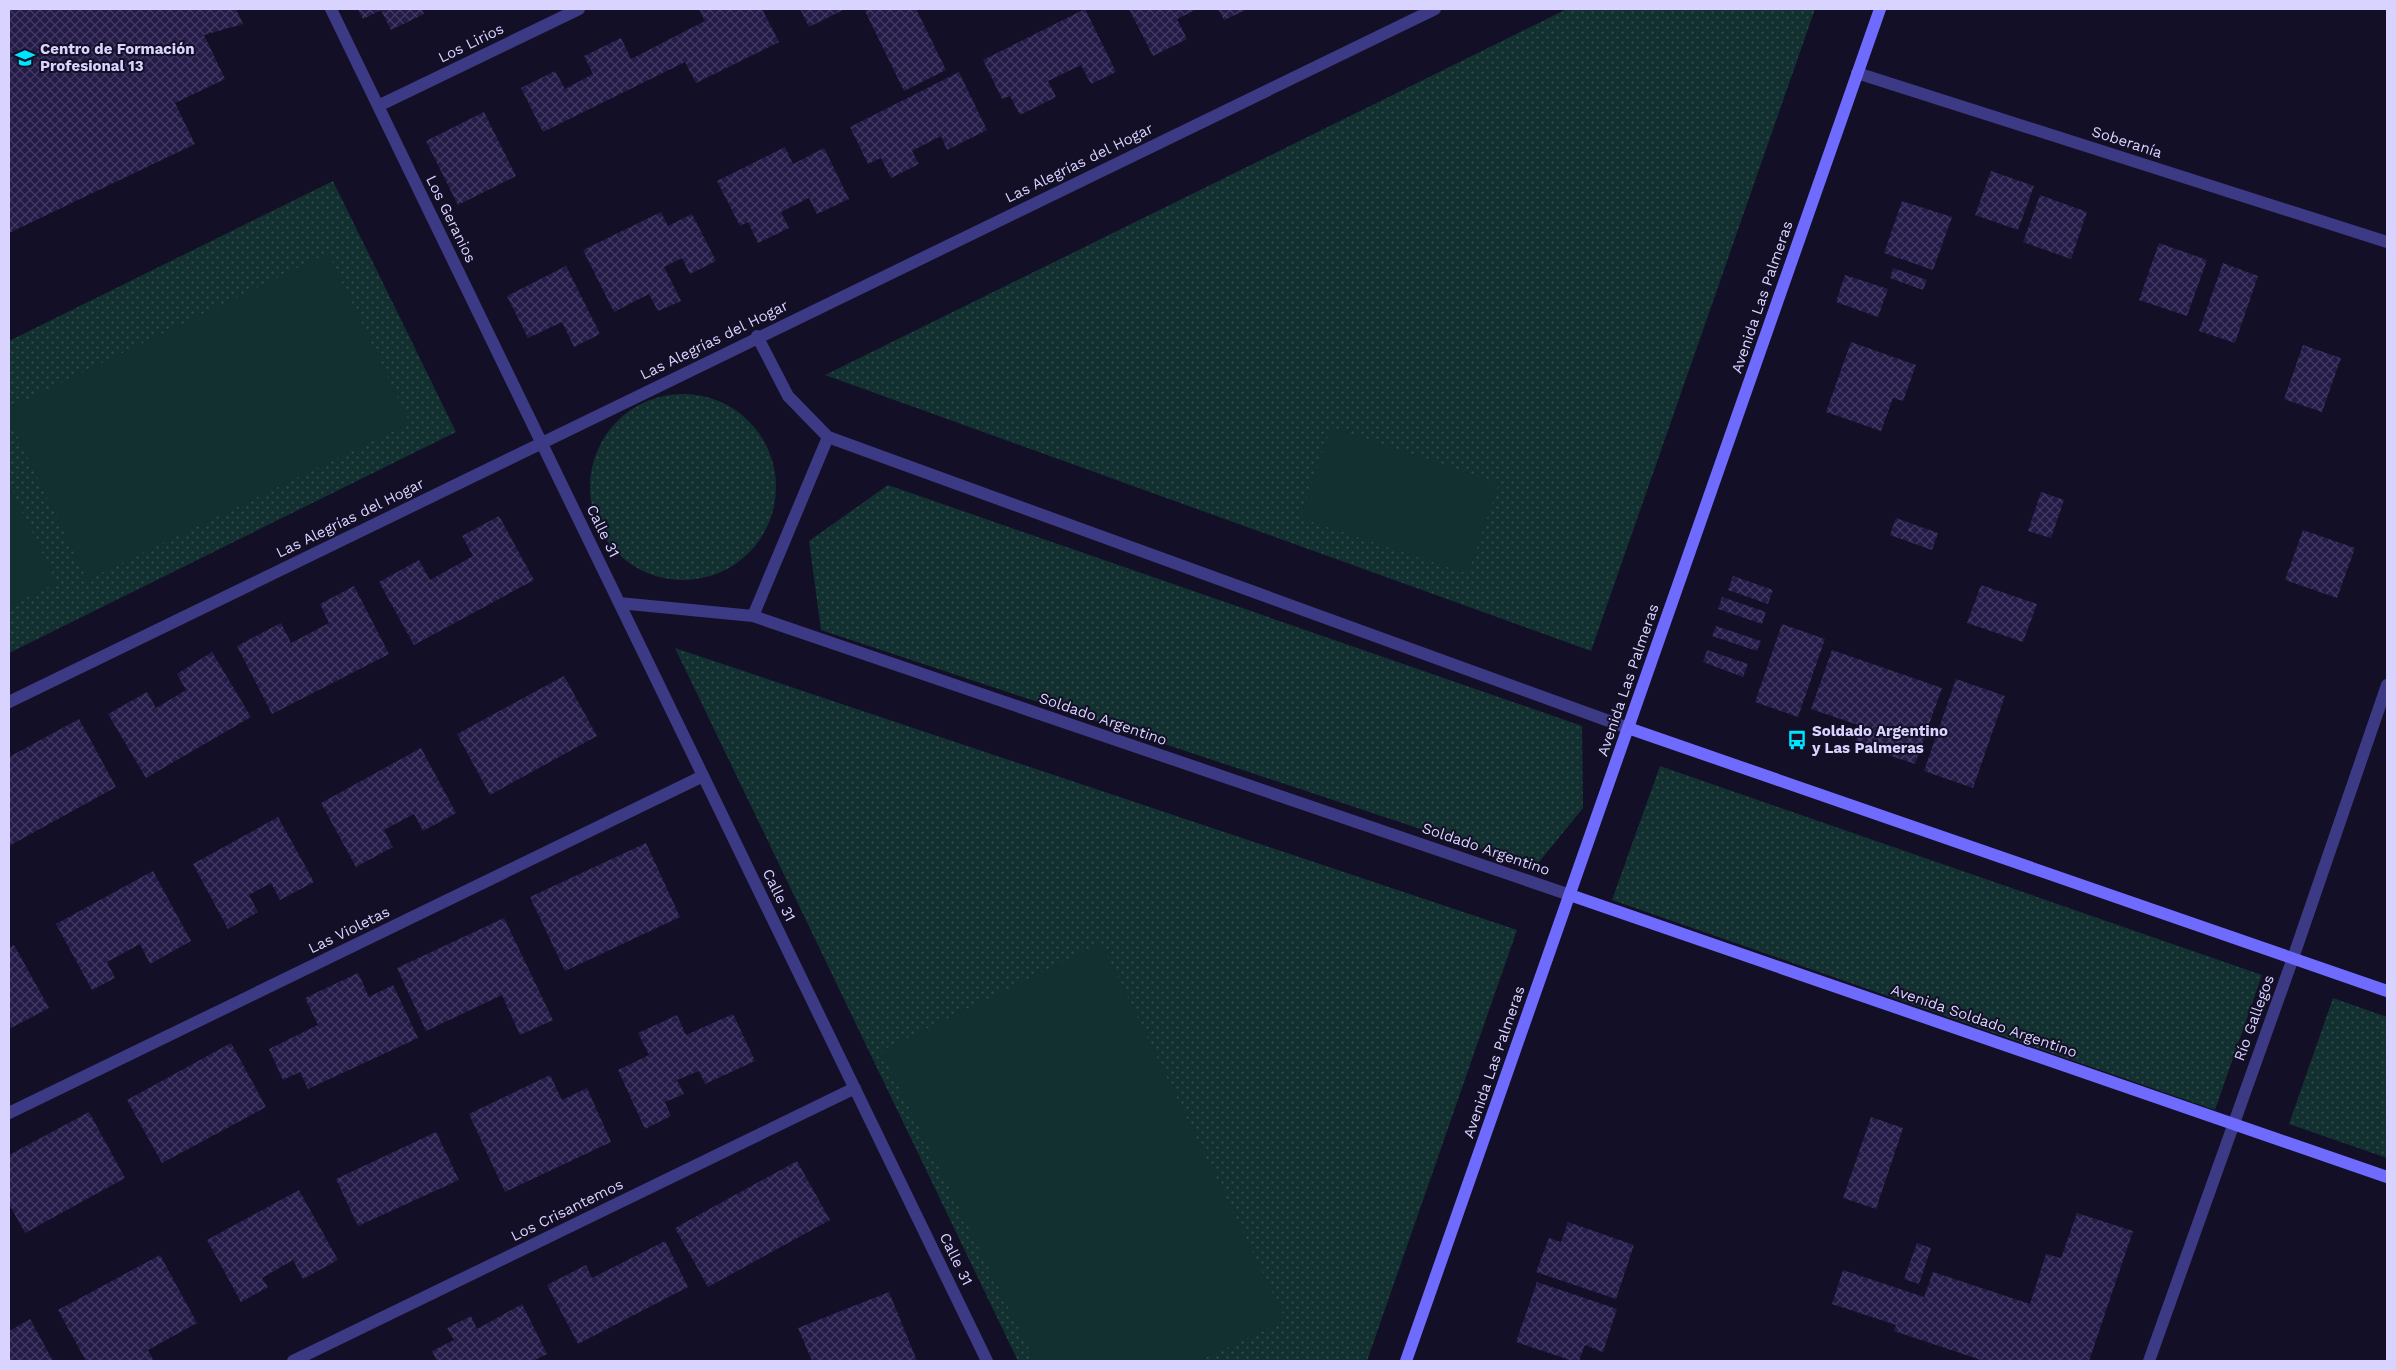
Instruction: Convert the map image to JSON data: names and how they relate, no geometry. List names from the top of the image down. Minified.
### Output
{"streets":{"main road":["Avenida Las Palmeras","Avenida Soldado Argentino"],"street":["Los Lirios","Soberanía","Las Alegrías del Hogar","Los Geranios","Calle 31","Soldado Argentino","Las Violetas","Río Gallegos","Los Crisantemos"]},"crossings":[["Los Lirios","Los Geranios"],["Soberanía","Avenida Las Palmeras"],["Las Alegrías del Hogar","Los Geranios"],["Las Alegrías del Hogar","Calle 31"],["Los Geranios","Calle 31"],["Avenida Las Palmeras","Soldado Argentino"],["Avenida Las Palmeras","Avenida Soldado Argentino"],["Calle 31","Soldado Argentino"],["Calle 31","Las Violetas"],["Calle 31","Los Crisantemos"],["Soldado Argentino","Avenida Soldado Argentino"],["Río Gallegos","Avenida Soldado Argentino"]],"places":{"school or university":["Centro de Formación Profesional 13"],"bus stop":["Soldado Argentino y Las Palmeras"]}}
